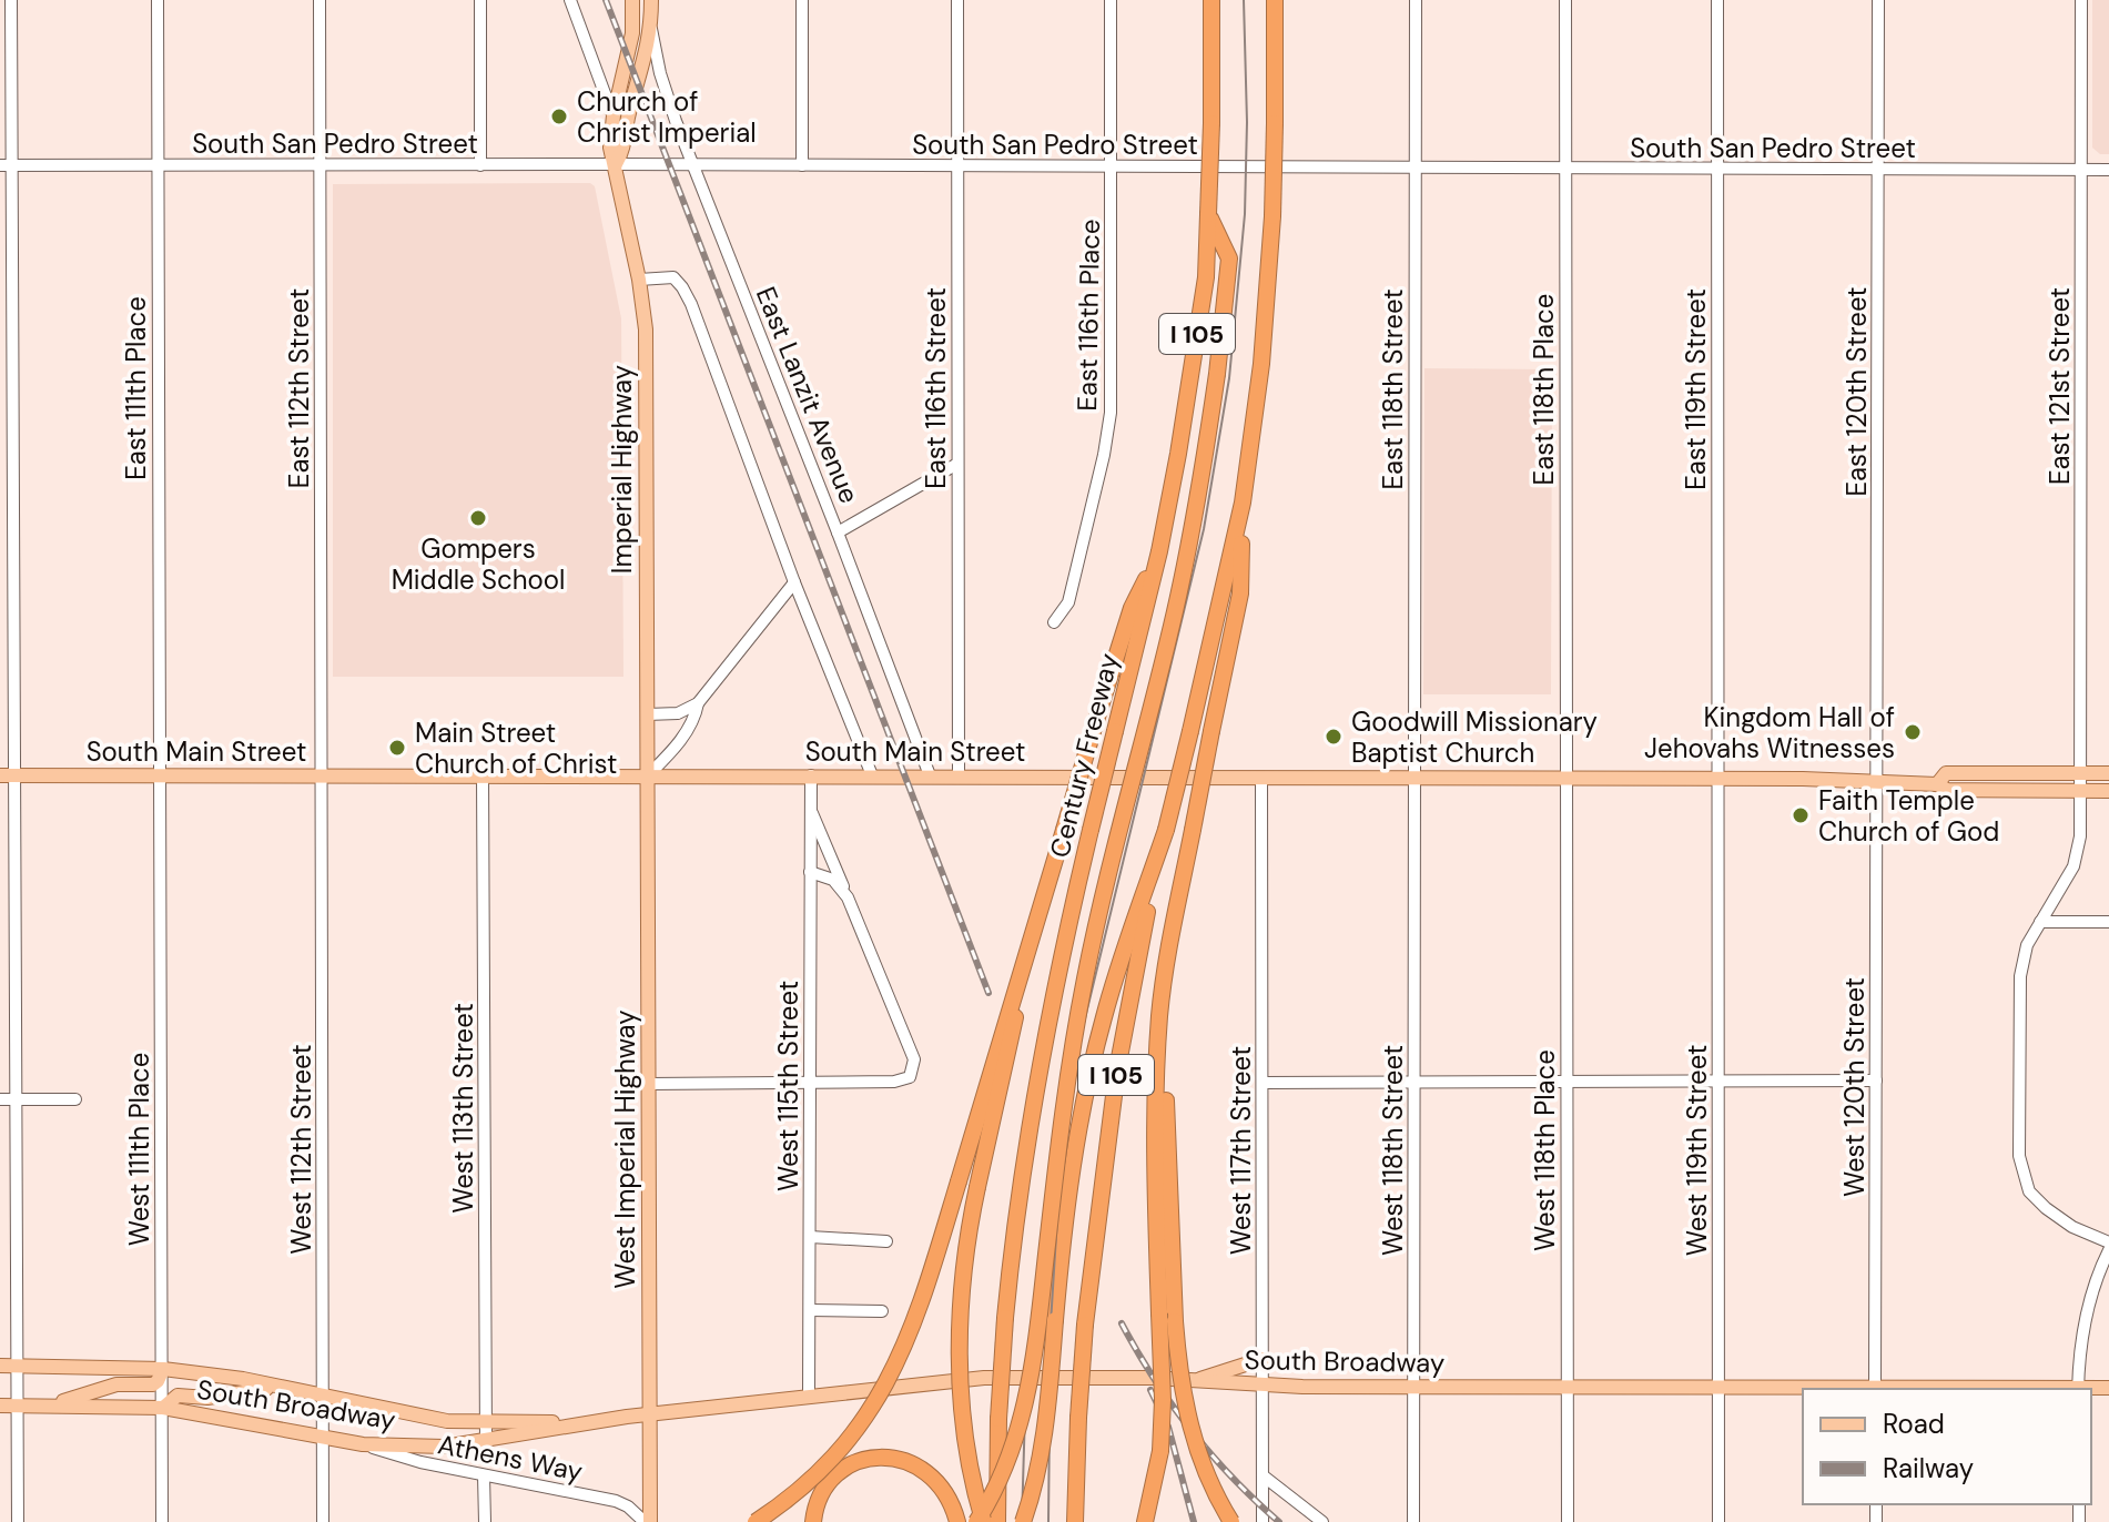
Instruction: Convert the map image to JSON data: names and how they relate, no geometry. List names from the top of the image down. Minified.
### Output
{"streets":{"highway":["I 105","Century Freeway"],"main road":["Imperial Highway","South Main Street","West Imperial Highway","South Broadway"],"street":["South San Pedro Street","East 116th Place","East 121st Street","East 111th Place","East 112th Street","East 116th Street","East 118th Street","East 118th Place","East 119th Street","East 120th Street","East Lanzit Avenue","West 115th Street","West 120th Street","West 113th Street","West 111th Place","West 112th Street","West 117th Street","West 118th Street","West 118th Place","West 119th Street","Athens Way"]},"crossings":[["South San Pedro Street","East 116th Place"],["South San Pedro Street","East 121st Street"],["South San Pedro Street","East 111th Place"],["South San Pedro Street","East 112th Street"],["South San Pedro Street","East 116th Street"],["South San Pedro Street","East 118th Street"],["South San Pedro Street","East 118th Place"],["South San Pedro Street","East 119th Street"],["South San Pedro Street","East 120th Street"],["South San Pedro Street","East Lanzit Avenue"],["South San Pedro Street","Imperial Highway"],["East 121st Street","South Main Street"],["East 111th Place","South Main Street"],["East 111th Place","West 111th Place"],["East 112th Street","South Main Street"],["East 112th Street","West 112th Street"],["East 116th Street","South Main Street"],["East 118th Street","South Main Street"],["East 118th Street","West 118th Street"],["East 118th Place","South Main Street"],["East 118th Place","West 118th Place"],["East 119th Street","South Main Street"],["East 119th Street","West 119th Street"],["East 120th Street","South Main Street"],["East 120th Street","West 120th Street"],["East Lanzit Avenue","Imperial Highway"],["East Lanzit Avenue","South Main Street"],["Imperial Highway","South Main Street"],["Imperial Highway","West Imperial Highway"],["South Main Street","West 115th Street"],["South Main Street","West 120th Street"],["South Main Street","West 113th Street"],["South Main Street","West 111th Place"],["South Main Street","West 112th Street"],["South Main Street","West Imperial Highway"],["South Main Street","West 117th Street"],["South Main Street","West 118th Street"],["South Main Street","West 118th Place"],["South Main Street","West 119th Street"],["West 115th Street","South Broadway"],["West 120th Street","South Broadway"],["West 113th Street","South Broadway"],["West 111th Place","South Broadway"],["West 112th Street","South Broadway"],["West Imperial Highway","South Broadway"],["West Imperial Highway","Athens Way"],["West 117th Street","South Broadway"],["West 118th Street","South Broadway"],["West 118th Place","South Broadway"],["West 119th Street","South Broadway"],["South Broadway","Athens Way"]],"places":["Church of Christ Imperial","Gompers Middle School","Kingdom Hall of Jehovahs Witnesses","Goodwill Missionary Baptist Church","Main Street Church of Christ","Faith Temple Church of God"],"legend":["Road","Railway"]}
